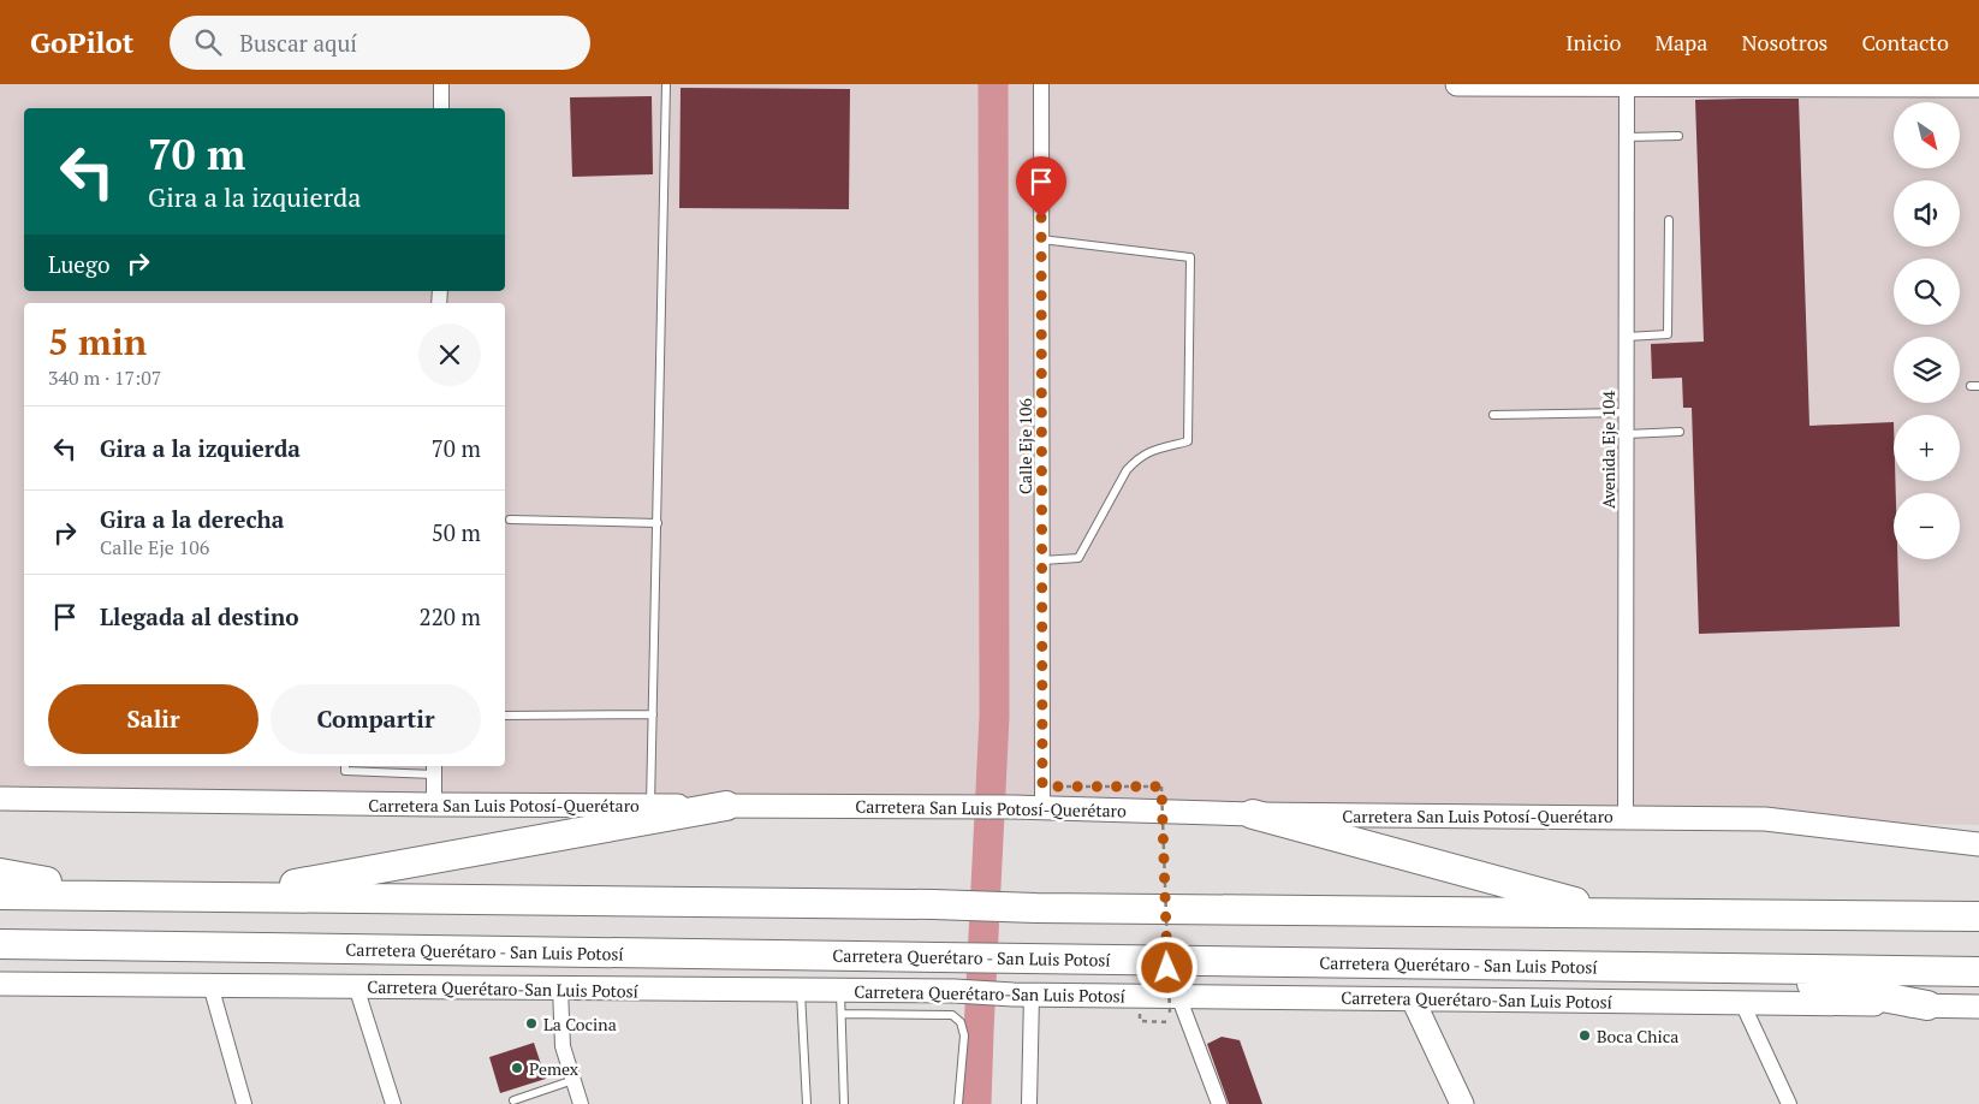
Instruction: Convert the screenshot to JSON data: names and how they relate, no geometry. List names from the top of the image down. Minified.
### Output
{"streets":{"highway":["Carretera Querétaro - San Luis Potosí"],"main road":["Carretera San Luis Potosí-Querétaro","Carretera Querétaro-San Luis Potosí"],"street":["Calle Eje 106","Avenida Eje 104"]},"crossings":[["Calle Eje 106","Carretera San Luis Potosí-Querétaro"],["Avenida Eje 104","Carretera San Luis Potosí-Querétaro"]],"places":["La Cocina","Boca Chica","Pemex"],"north":"bottom right","page":{"header":"GoPilot","search":"Buscar aquí","nav":["Inicio","Mapa","Nosotros","Contacto"],"map_buttons":["+","−"],"turn":["70 m","Gira a la izquierda"],"then":"Luego","heading":["5 min","340 m · 17:07"],"list":[{"name":"Gira a la izquierda","value":"70 m"},{"name":"Gira a la derecha","note":"Calle Eje 106","value":"50 m"},{"name":"Llegada al destino","value":"220 m"}],"buttons":["Salir","Compartir"]}}
